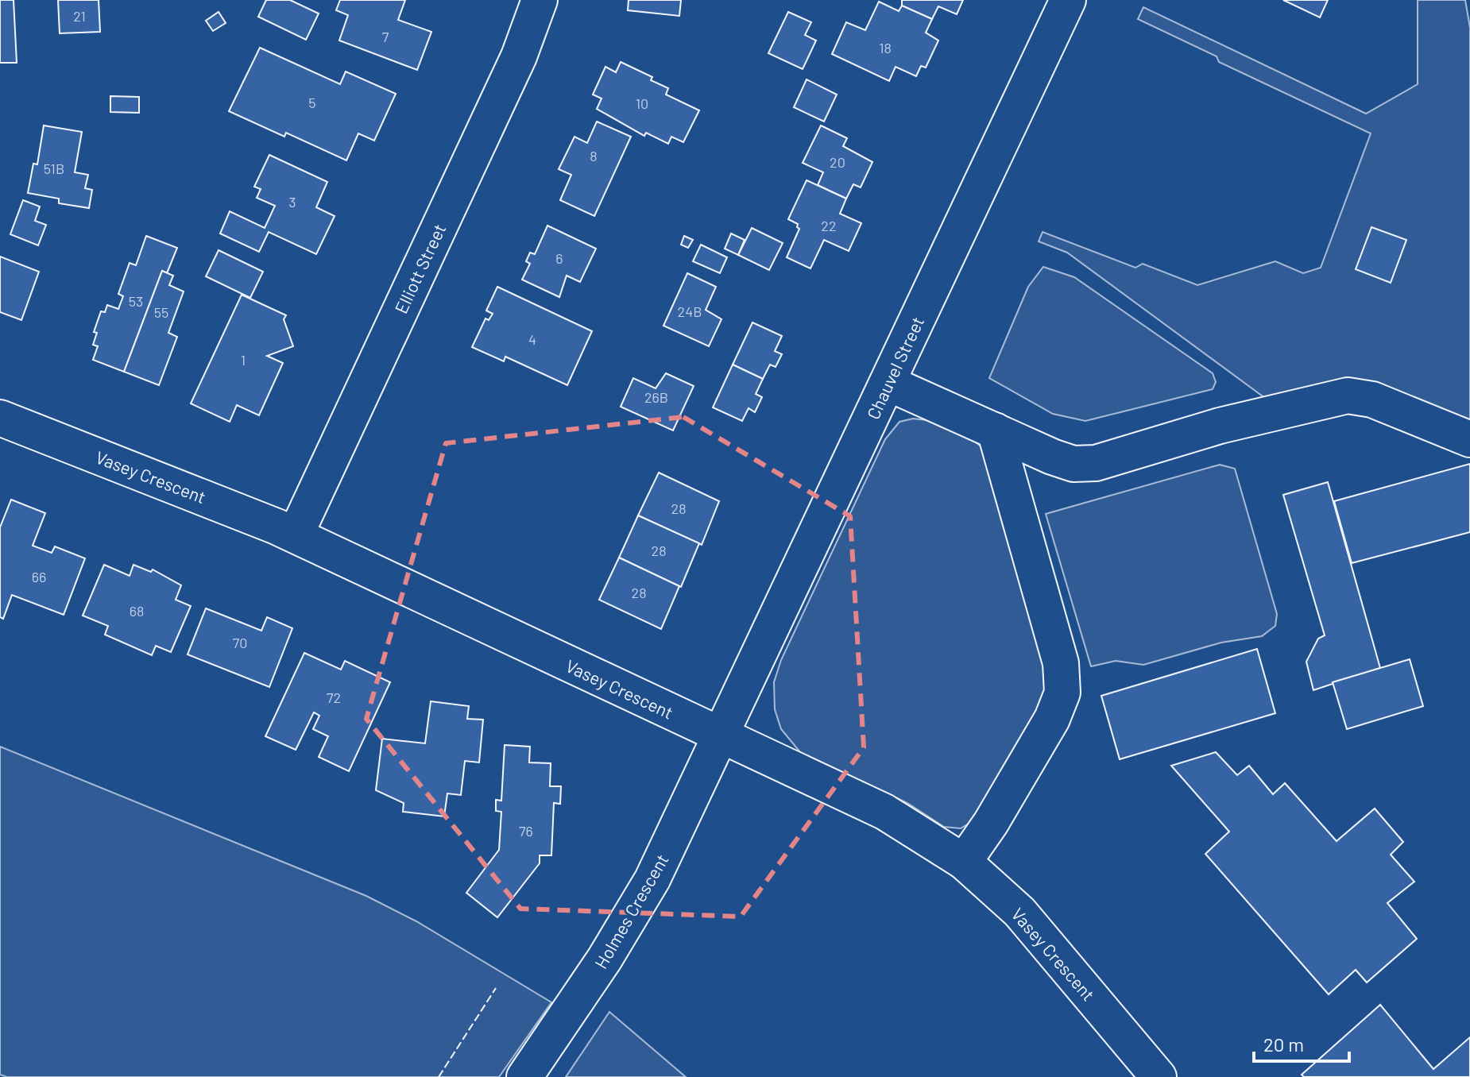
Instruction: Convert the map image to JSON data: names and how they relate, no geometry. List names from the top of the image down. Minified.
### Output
{"streets":{"street":["Elliott Street","Chauvel Street","Vasey Crescent","Holmes Crescent"]},"crossings":[["Elliott Street","Vasey Crescent"],["Chauvel Street","Vasey Crescent"],["Chauvel Street","Holmes Crescent"],["Vasey Crescent","Holmes Crescent"]],"house_numbers":["21","7","18","5","10","8","20","51B","3","22","6","53","24B","55","4","1","26B","28","28","66","28","68","70","72","76"],"scale_bar":"20 m"}
